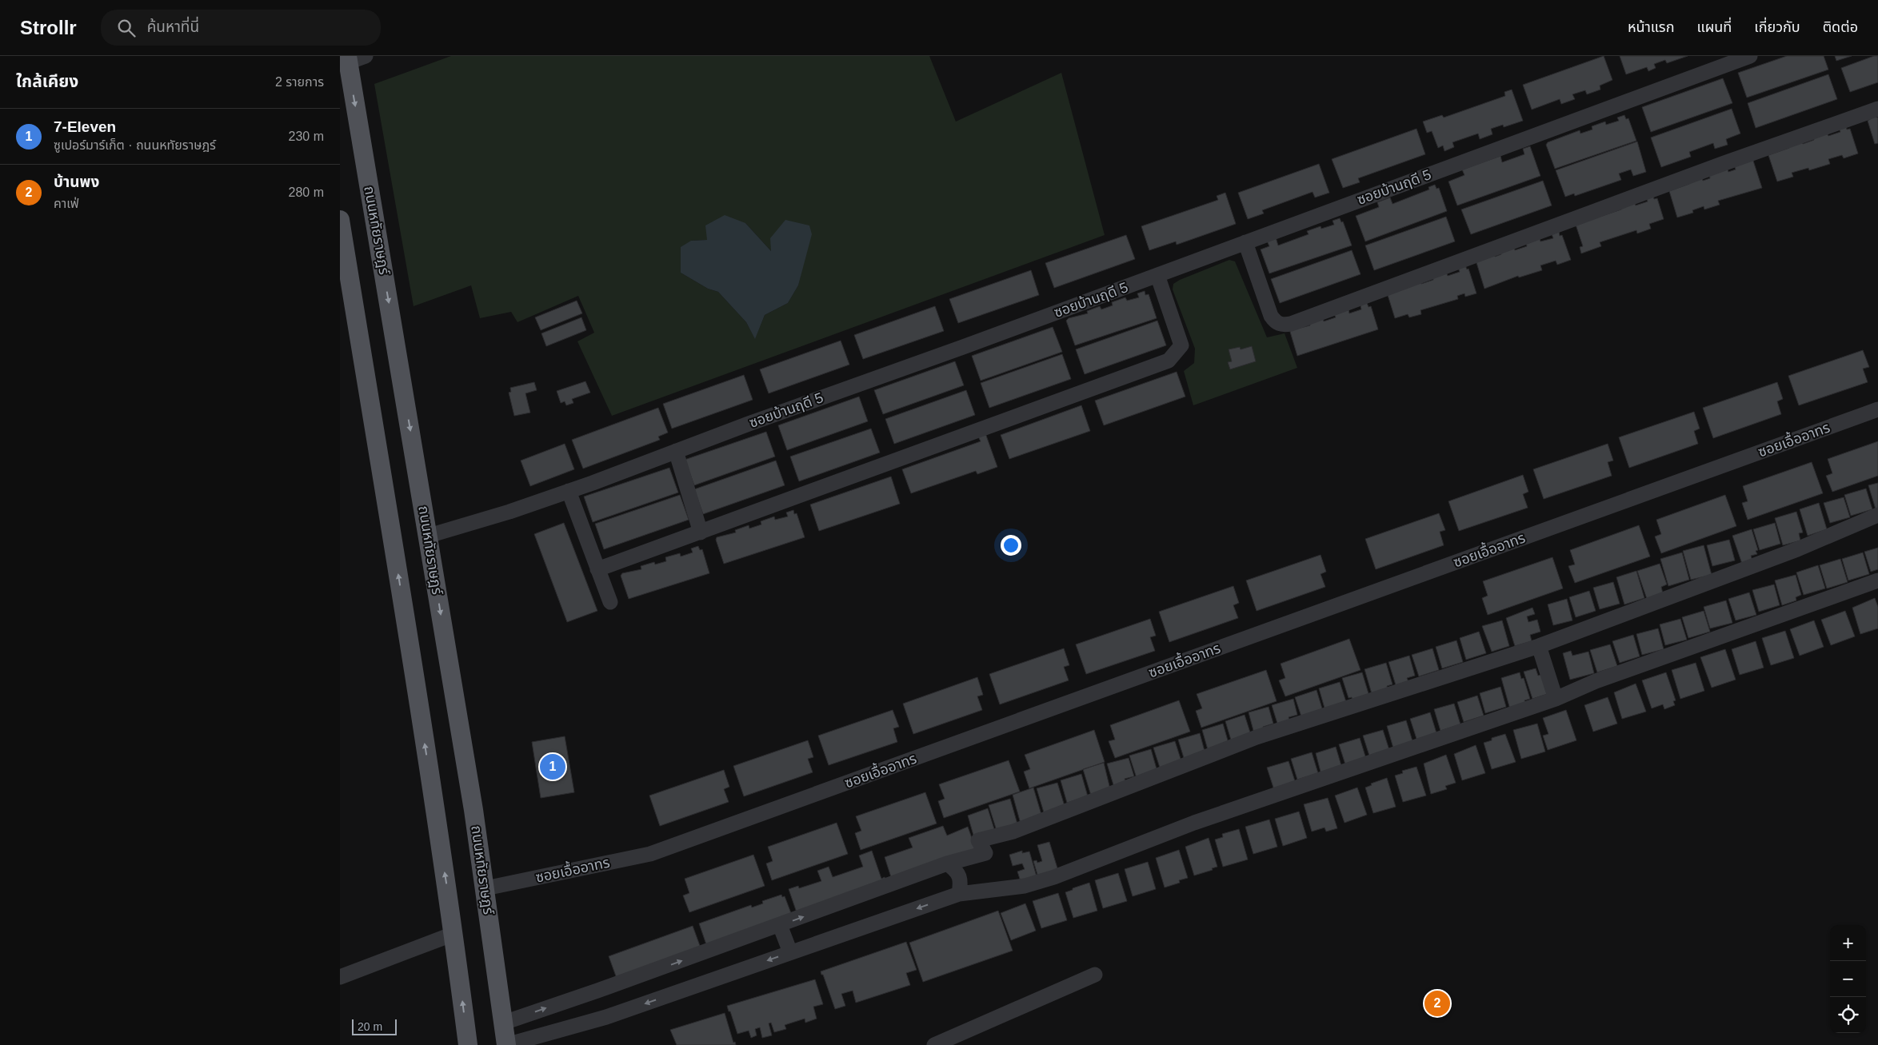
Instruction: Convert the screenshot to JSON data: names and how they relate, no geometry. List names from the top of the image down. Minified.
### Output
{"streets":{"main road":["ถนนหทัยราษฎร์"],"street":["ซอยบ้านฤดี 5","ซอยเอื้ออาทร"]},"crossings":[["ซอยบ้านฤดี 5","ถนนหทัยราษฎร์"],["ถนนหทัยราษฎร์","ซอยเอื้ออาทร"]],"scale_bar":"20 m","page":{"header":"Strollr","search":"ค้นหาที่นี่","nav":["หน้าแรก","แผนที่","เกี่ยวกับ","ติดต่อ"],"heading":["ใกล้เคียง","2 รายการ"],"list":[{"mark":"1","name":"7-Eleven","note":"ซูเปอร์มาร์เก็ต · ถนนหทัยราษฎร์","value":"230 m"},{"mark":"2","name":"บ้านพง","note":"คาเฟ่","value":"280 m"}],"pins":["1","2"],"map_buttons":["+","−"],"scale":"20 m"}}
